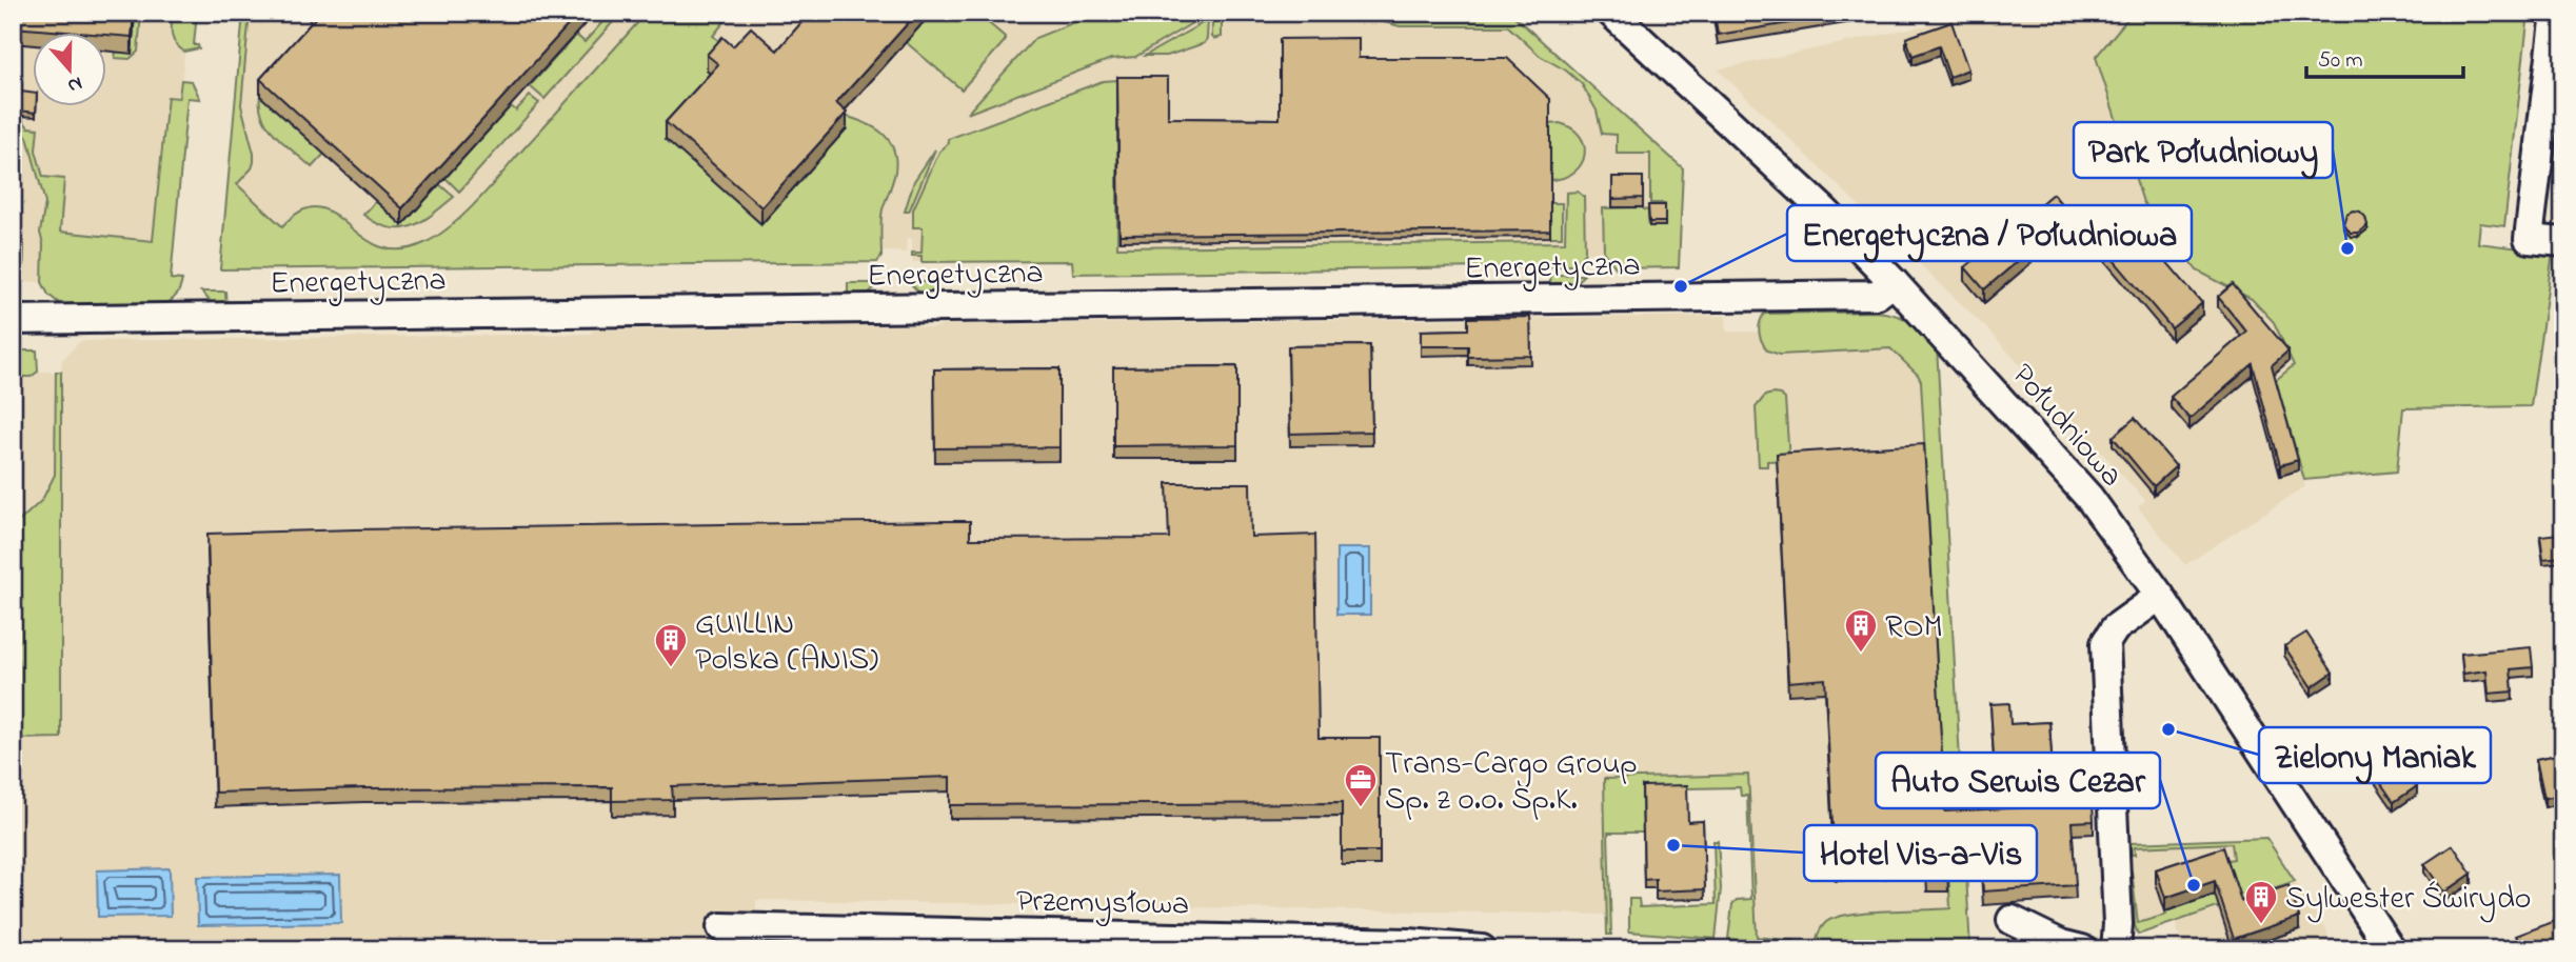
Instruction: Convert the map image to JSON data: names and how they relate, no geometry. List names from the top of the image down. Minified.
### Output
{"streets":{"street":["Energetyczna","Południowa","Przemysłowa"]},"crossings":[["Energetyczna","Południowa"]],"places":{"other":["Park Południowy","Energetyczna / Południowa","Zielony Maniak","Hotel Vis-a-Vis","Auto Serwis Cezar"],"building":["ROM","GUILLIN Polska (ANIS)","Sylwester Świrydo"],"office":["Trans-Cargo Group Sp. z o.o. Sp.K."]},"scale_bar":"50 m","north":"bottom"}
